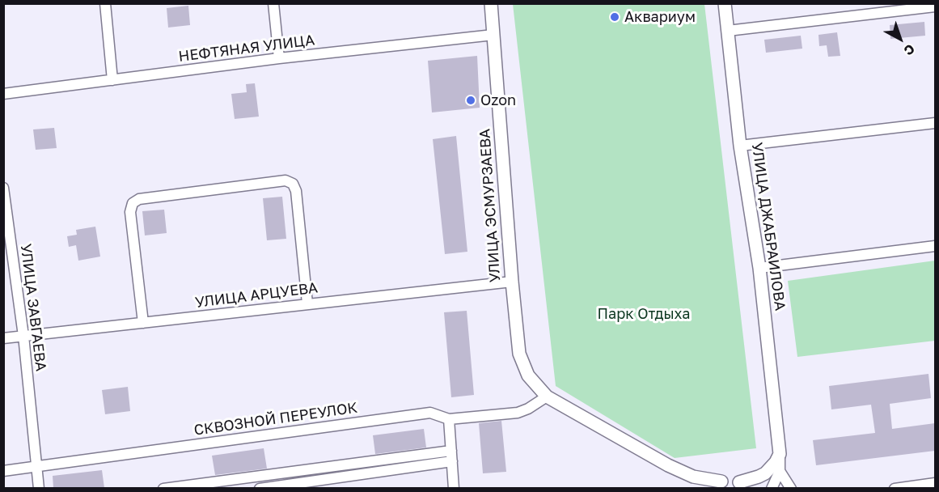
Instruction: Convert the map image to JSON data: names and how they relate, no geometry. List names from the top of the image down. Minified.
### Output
{"streets":{"street":["НЕФТЯНАЯ УЛИЦА","УЛИЦА ЭСМУРЗАЕВА","УЛИЦА ДЖАБРАИЛОВА","УЛИЦА АРЦУЕВА","УЛИЦА ЗАВГАЕВА","СКВОЗНОЙ ПЕРЕУЛОК"]},"crossings":[["НЕФТЯНАЯ УЛИЦА","УЛИЦА ЭСМУРЗАЕВА"],["УЛИЦА ЭСМУРЗАЕВА","УЛИЦА АРЦУЕВА"],["УЛИЦА ЭСМУРЗАЕВА","СКВОЗНОЙ ПЕРЕУЛОК"],["УЛИЦА АРЦУЕВА","УЛИЦА ЗАВГАЕВА"],["УЛИЦА ЗАВГАЕВА","СКВОЗНОЙ ПЕРЕУЛОК"]],"parks":["Парк Отдыха"],"places":["Аквариум","Ozon"],"north":"bottom right"}
